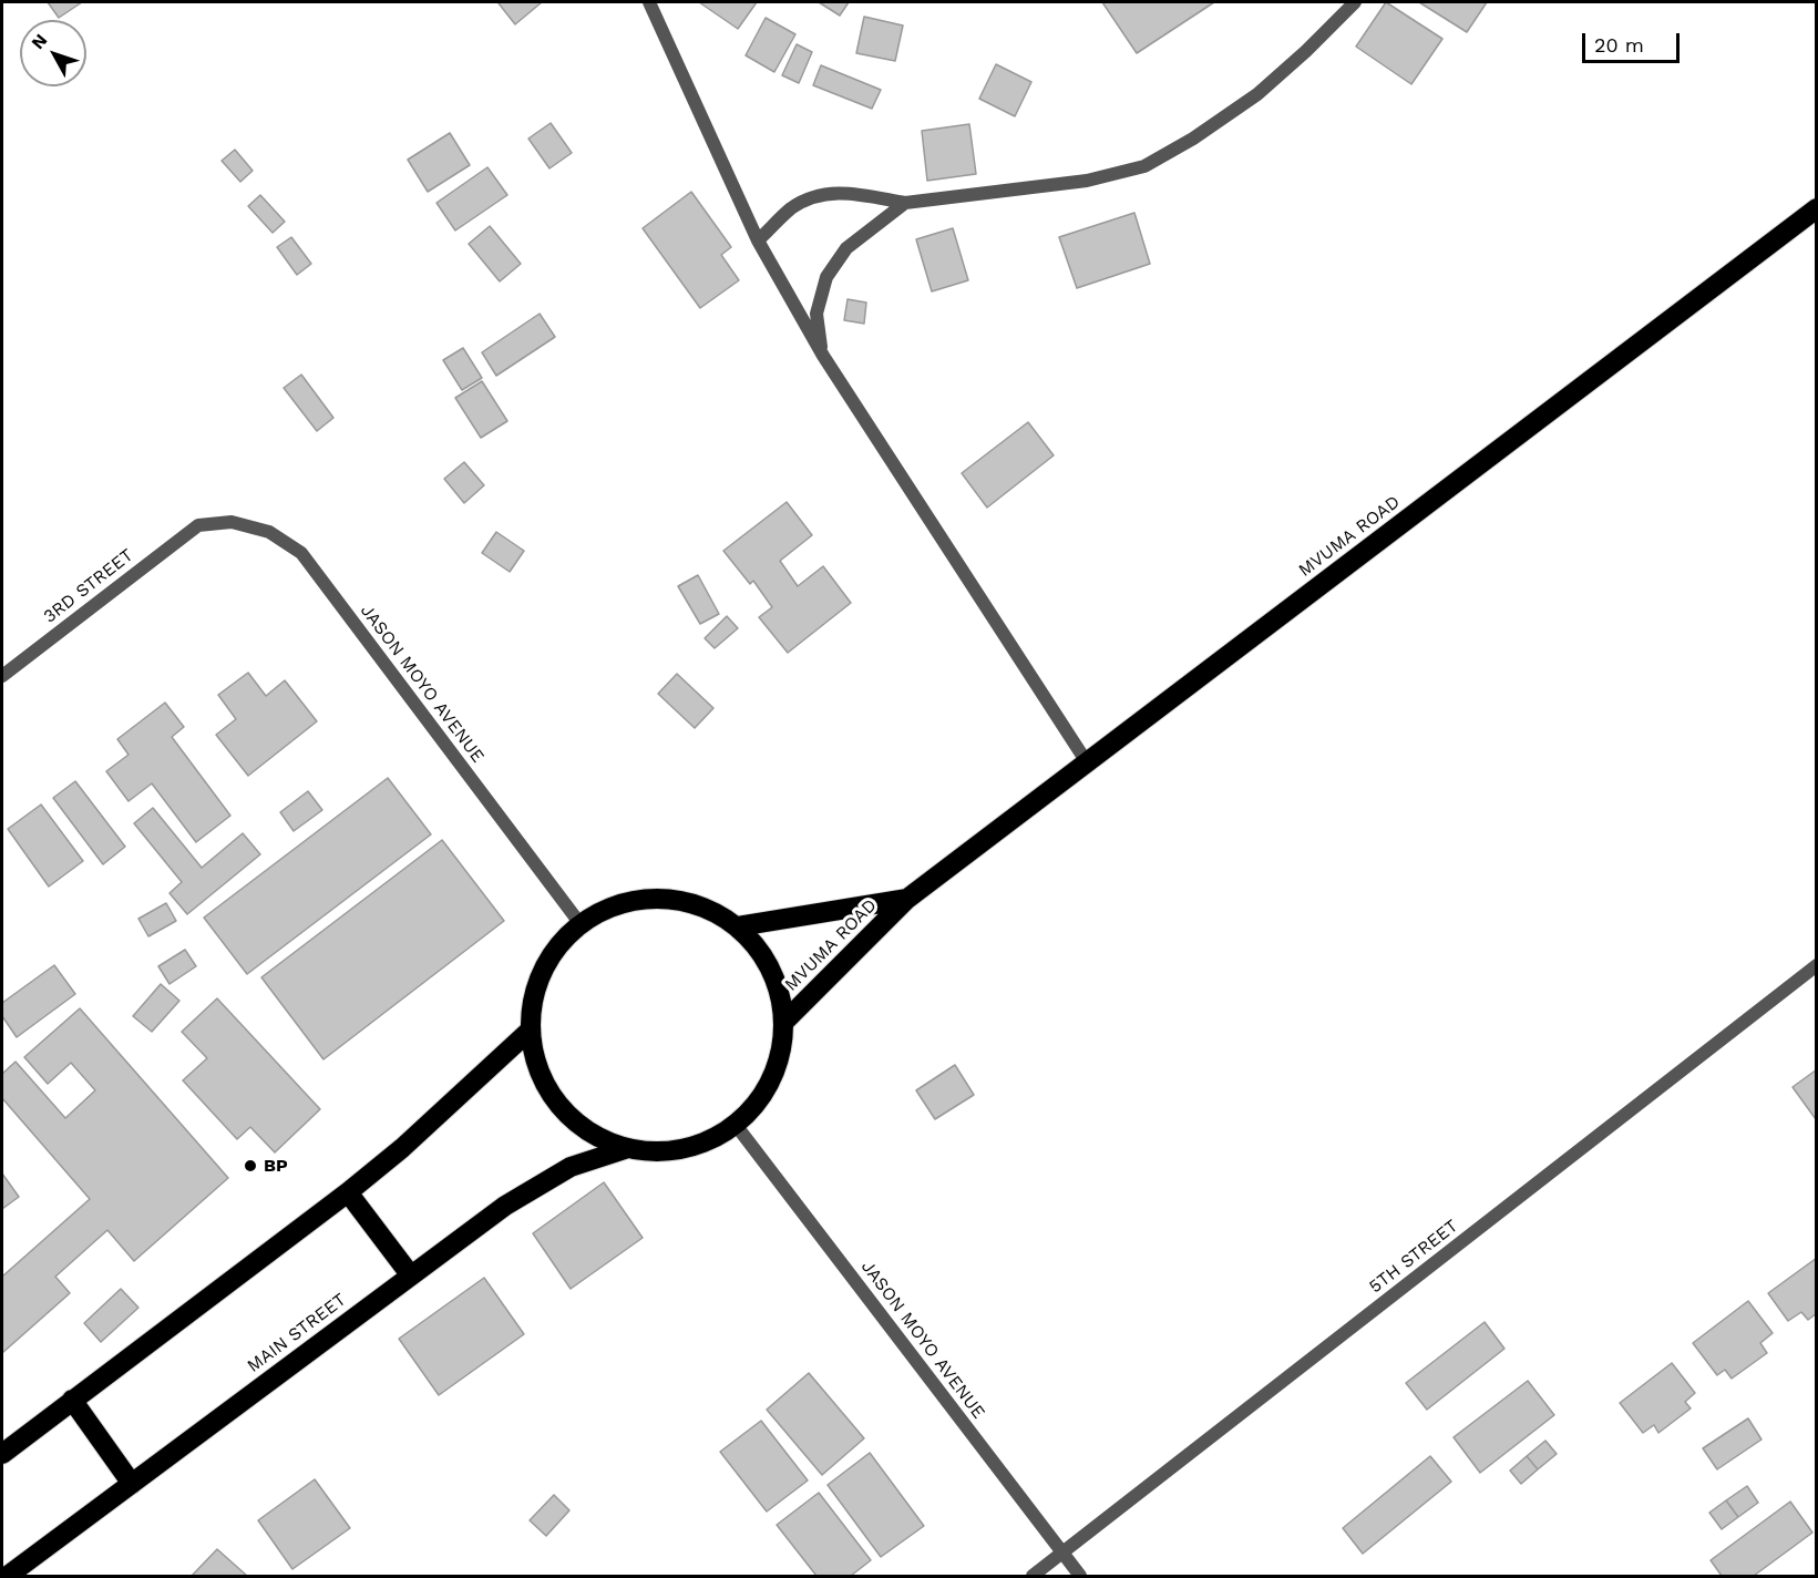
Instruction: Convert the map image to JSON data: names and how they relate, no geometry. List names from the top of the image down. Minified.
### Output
{"streets":{"highway":["MVUMA ROAD","MAIN STREET"],"street":["3RD STREET","JASON MOYO AVENUE","5TH STREET"]},"crossings":[["MVUMA ROAD","MAIN STREET"],["3RD STREET","JASON MOYO AVENUE"],["JASON MOYO AVENUE","5TH STREET"],["JASON MOYO AVENUE","MAIN STREET"]],"places":["BP"],"scale_bar":"20 m","north":"top left"}
